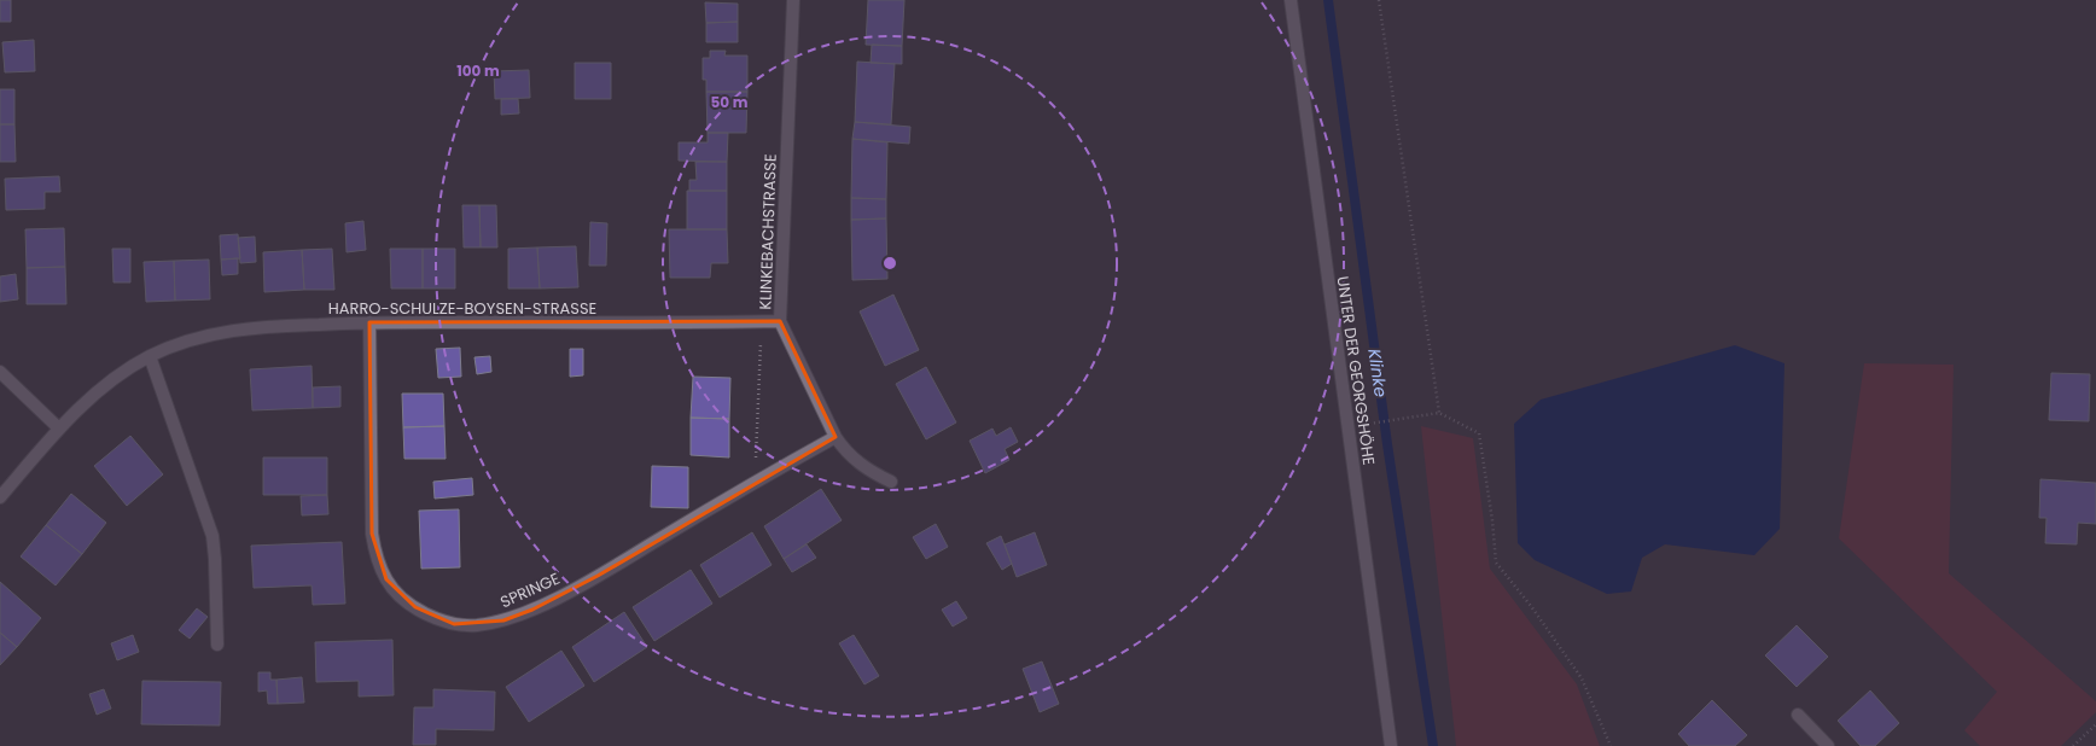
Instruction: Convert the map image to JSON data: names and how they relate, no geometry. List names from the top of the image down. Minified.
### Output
{"streets":{"street":["KLINKEBACHSTRASSE","HARRO-SCHULZE-BOYSEN-STRASSE","UNTER DER GEORGSHÖHE","SPRINGE"]},"crossings":[["KLINKEBACHSTRASSE","HARRO-SCHULZE-BOYSEN-STRASSE"],["KLINKEBACHSTRASSE","SPRINGE"],["HARRO-SCHULZE-BOYSEN-STRASSE","SPRINGE"]],"water":["Klinke"],"rings":["100 m","50 m"]}
